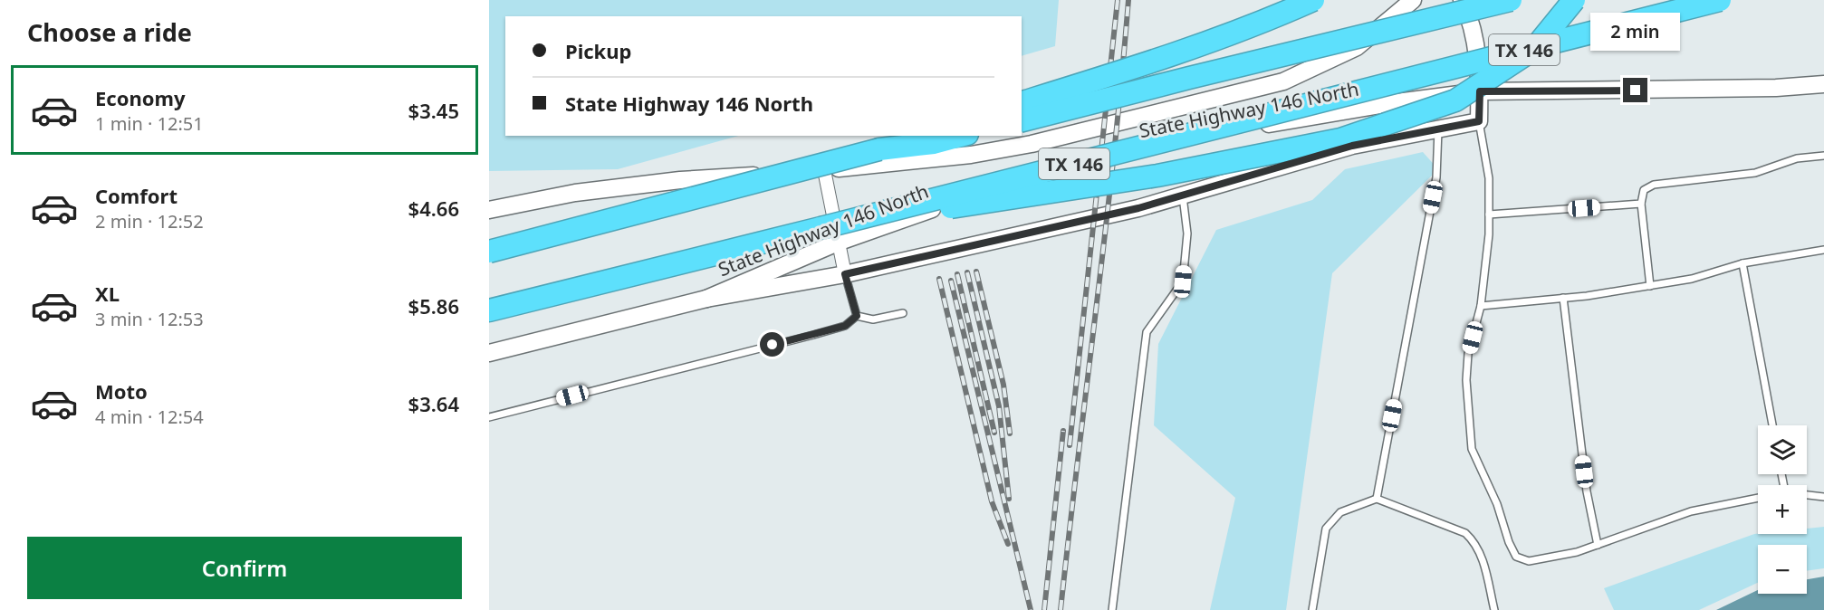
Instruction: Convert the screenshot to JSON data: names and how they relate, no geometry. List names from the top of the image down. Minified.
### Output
{"streets":{"highway":["TX 146"],"main road":["State Highway 146 North"]},"page":{"heading":"Choose a ride","bubble":"2 min","banner":["Pickup","State Highway 146 North"],"list":[{"name":"Economy","note":"1 min · 12:51","value":"$3.45"},{"name":"Comfort","note":"2 min · 12:52","value":"$4.66"},{"name":"XL","note":"3 min · 12:53","value":"$5.86"},{"name":"Moto","note":"4 min · 12:54","value":"$3.64"}],"map_buttons":["+","−"],"buttons":"Confirm"}}
